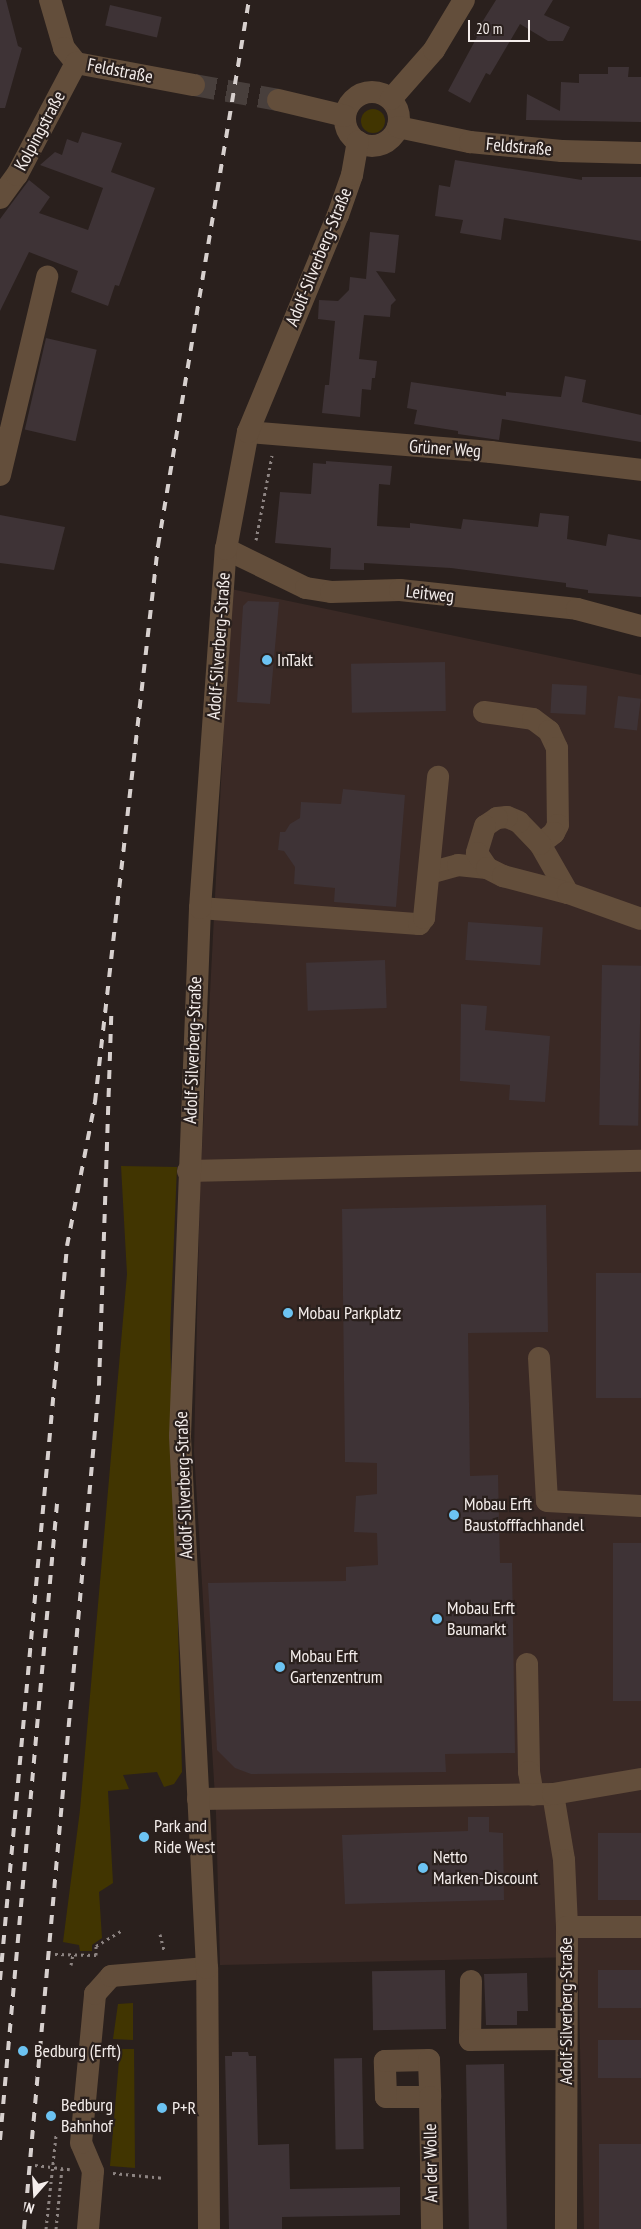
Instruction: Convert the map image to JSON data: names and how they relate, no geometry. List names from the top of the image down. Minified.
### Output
{"streets":{"street":["Feldstraße","Kolpingstraße","Adolf-Silverberg-Straße","Grüner Weg","Leitweg","An der Wolle"]},"crossings":[["Feldstraße","Kolpingstraße"],["Feldstraße","Adolf-Silverberg-Straße"],["Adolf-Silverberg-Straße","Grüner Weg"],["Adolf-Silverberg-Straße","Leitweg"]],"places":["InTakt","Mobau Parkplatz","Mobau Erft Baustofffachhandel","Mobau Erft Baumarkt","Mobau Erft Gartenzentrum","Park and Ride West","Netto Marken-Discount","Bedburg (Erft)","P+R","Bedburg Bahnhof"],"scale_bar":"20 m","north":"bottom"}
